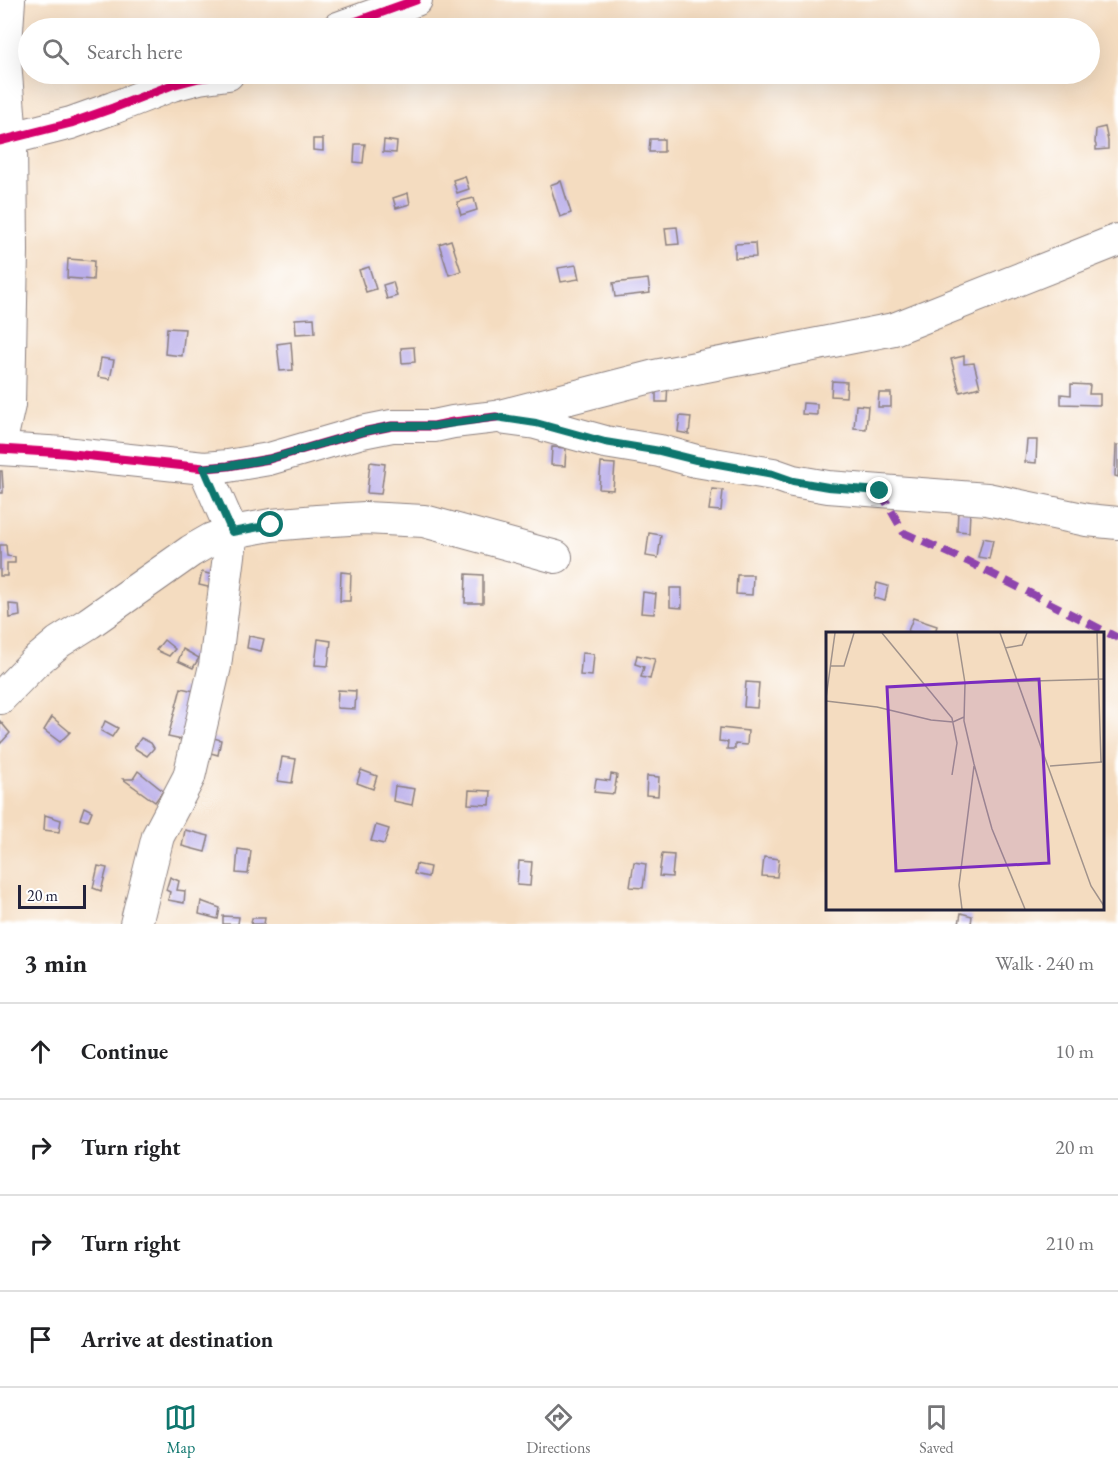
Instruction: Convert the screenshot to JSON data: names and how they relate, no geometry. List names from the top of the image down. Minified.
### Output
{"scale_bar":"20 m","page":{"search":"Search here","scale":"20 m","heading":["3 min","Walk · 240 m"],"list":[["Continue","10 m"],["Turn right","20 m"],["Turn right","210 m"],"Arrive at destination"],"nav":["Map","Directions","Saved"]}}
